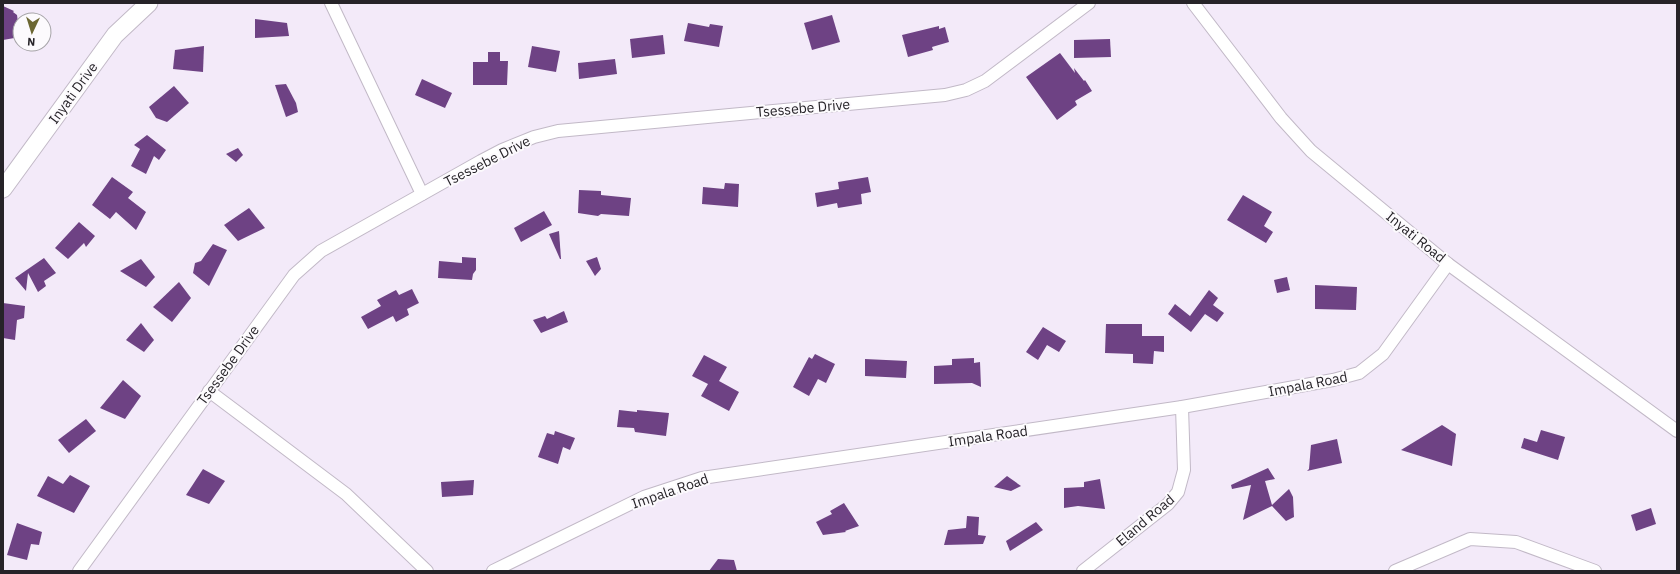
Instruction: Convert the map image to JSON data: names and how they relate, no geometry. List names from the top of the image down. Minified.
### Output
{"streets":{"street":["Inyati Drive","Tsessebe Drive","Inyati Road","Impala Road","Eland Road"]},"crossings":[["Inyati Road","Impala Road"],["Impala Road","Eland Road"]],"north":"bottom"}
